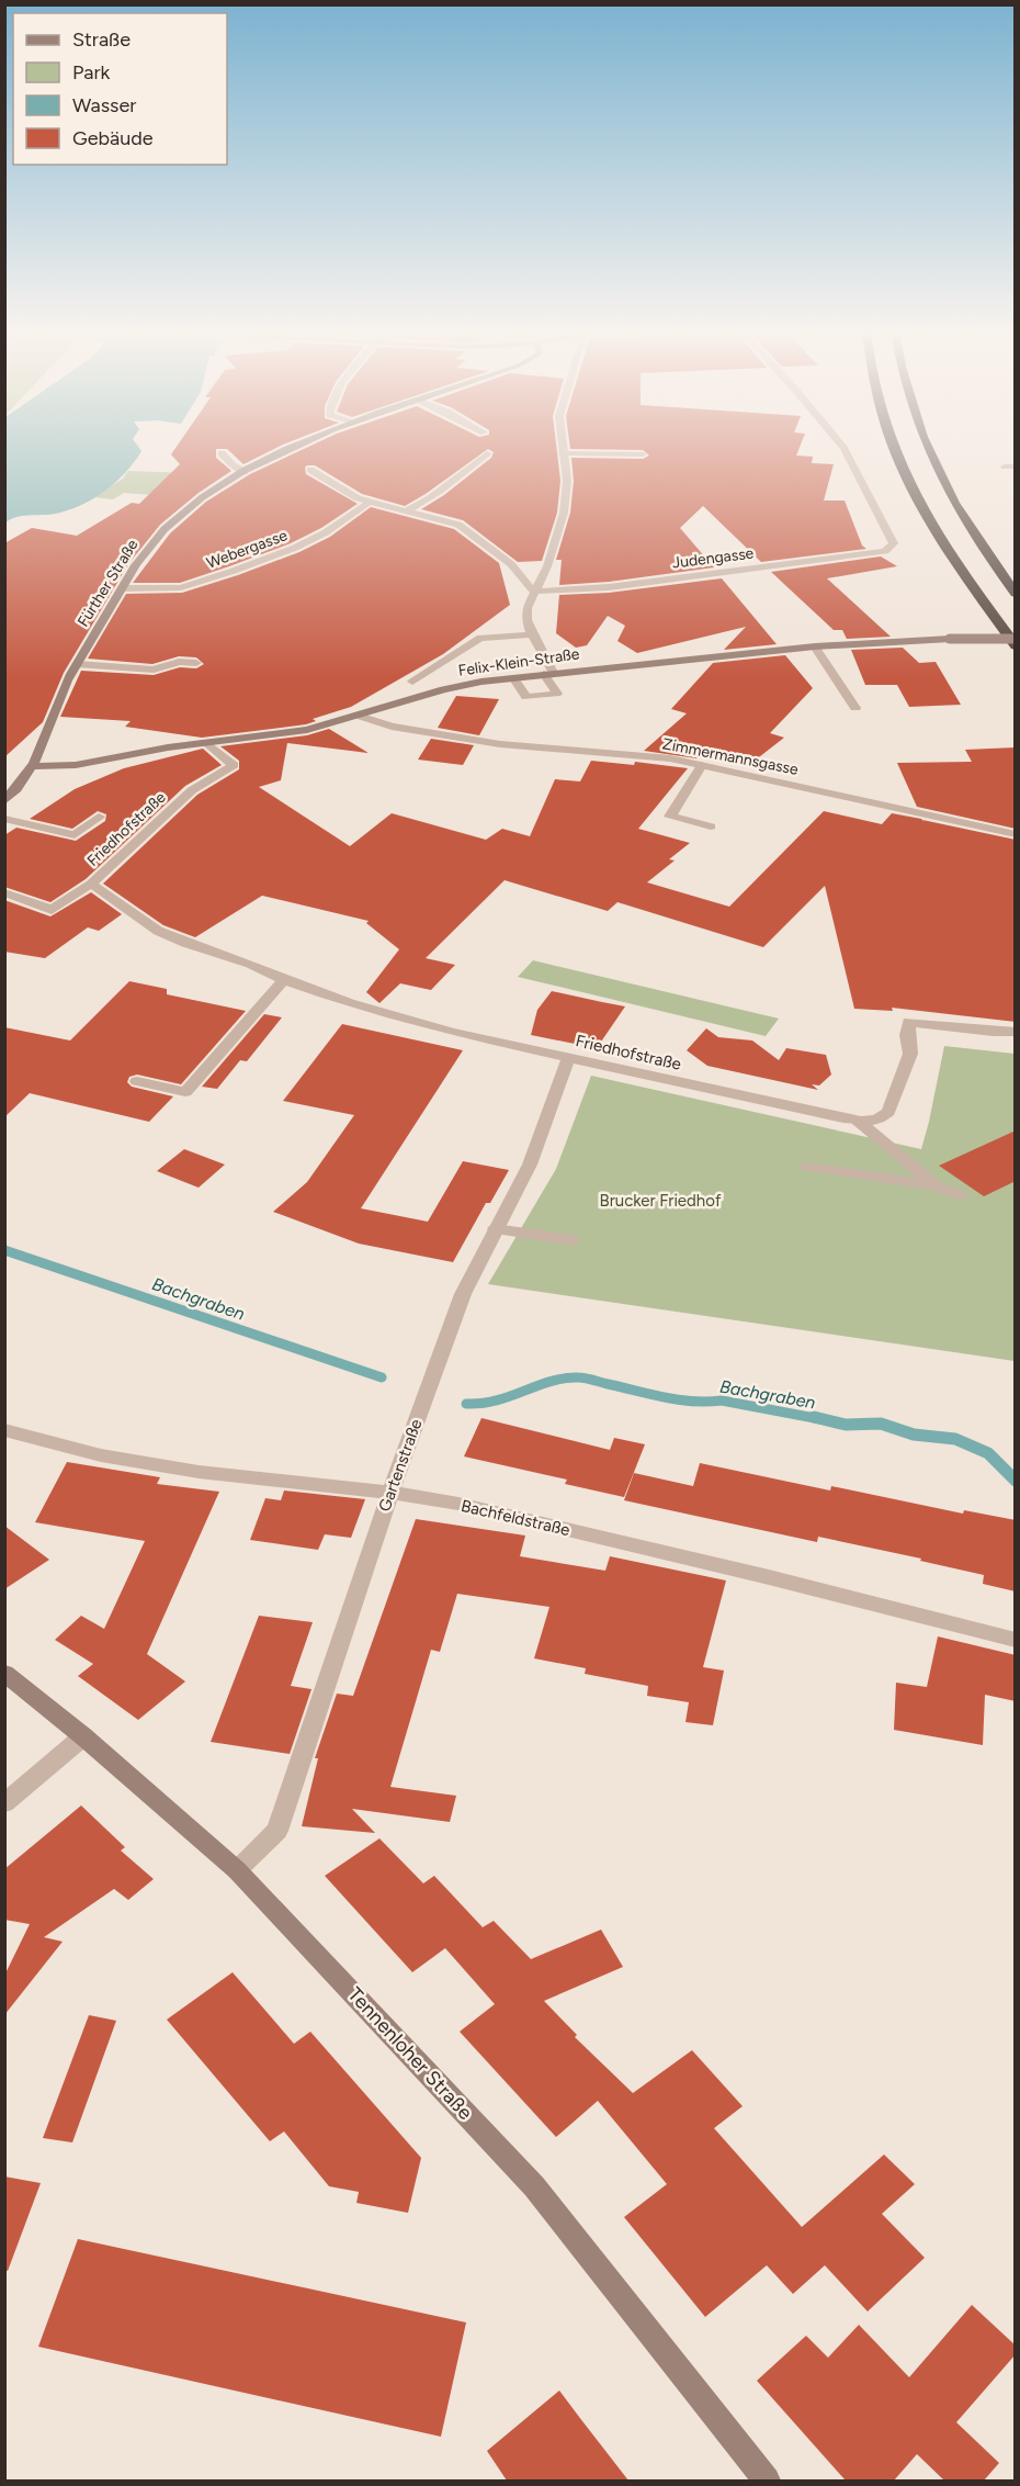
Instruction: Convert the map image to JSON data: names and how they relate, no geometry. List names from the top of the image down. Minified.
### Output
{"streets":{"street":["Webergasse","Judengasse","Fürther Straße","Felix-Klein-Straße","Zimmermannsgasse","Friedhofstraße","Gartenstraße","Bachfeldstraße","Tennenloher Straße"]},"crossings":[["Webergasse","Fürther Straße"],["Fürther Straße","Felix-Klein-Straße"],["Felix-Klein-Straße","Zimmermannsgasse"],["Felix-Klein-Straße","Friedhofstraße"],["Friedhofstraße","Gartenstraße"],["Gartenstraße","Bachfeldstraße"],["Gartenstraße","Tennenloher Straße"]],"water":["Bachgraben"],"parks":["Brucker Friedhof"],"legend":["Straße","Park","Wasser","Gebäude"]}
